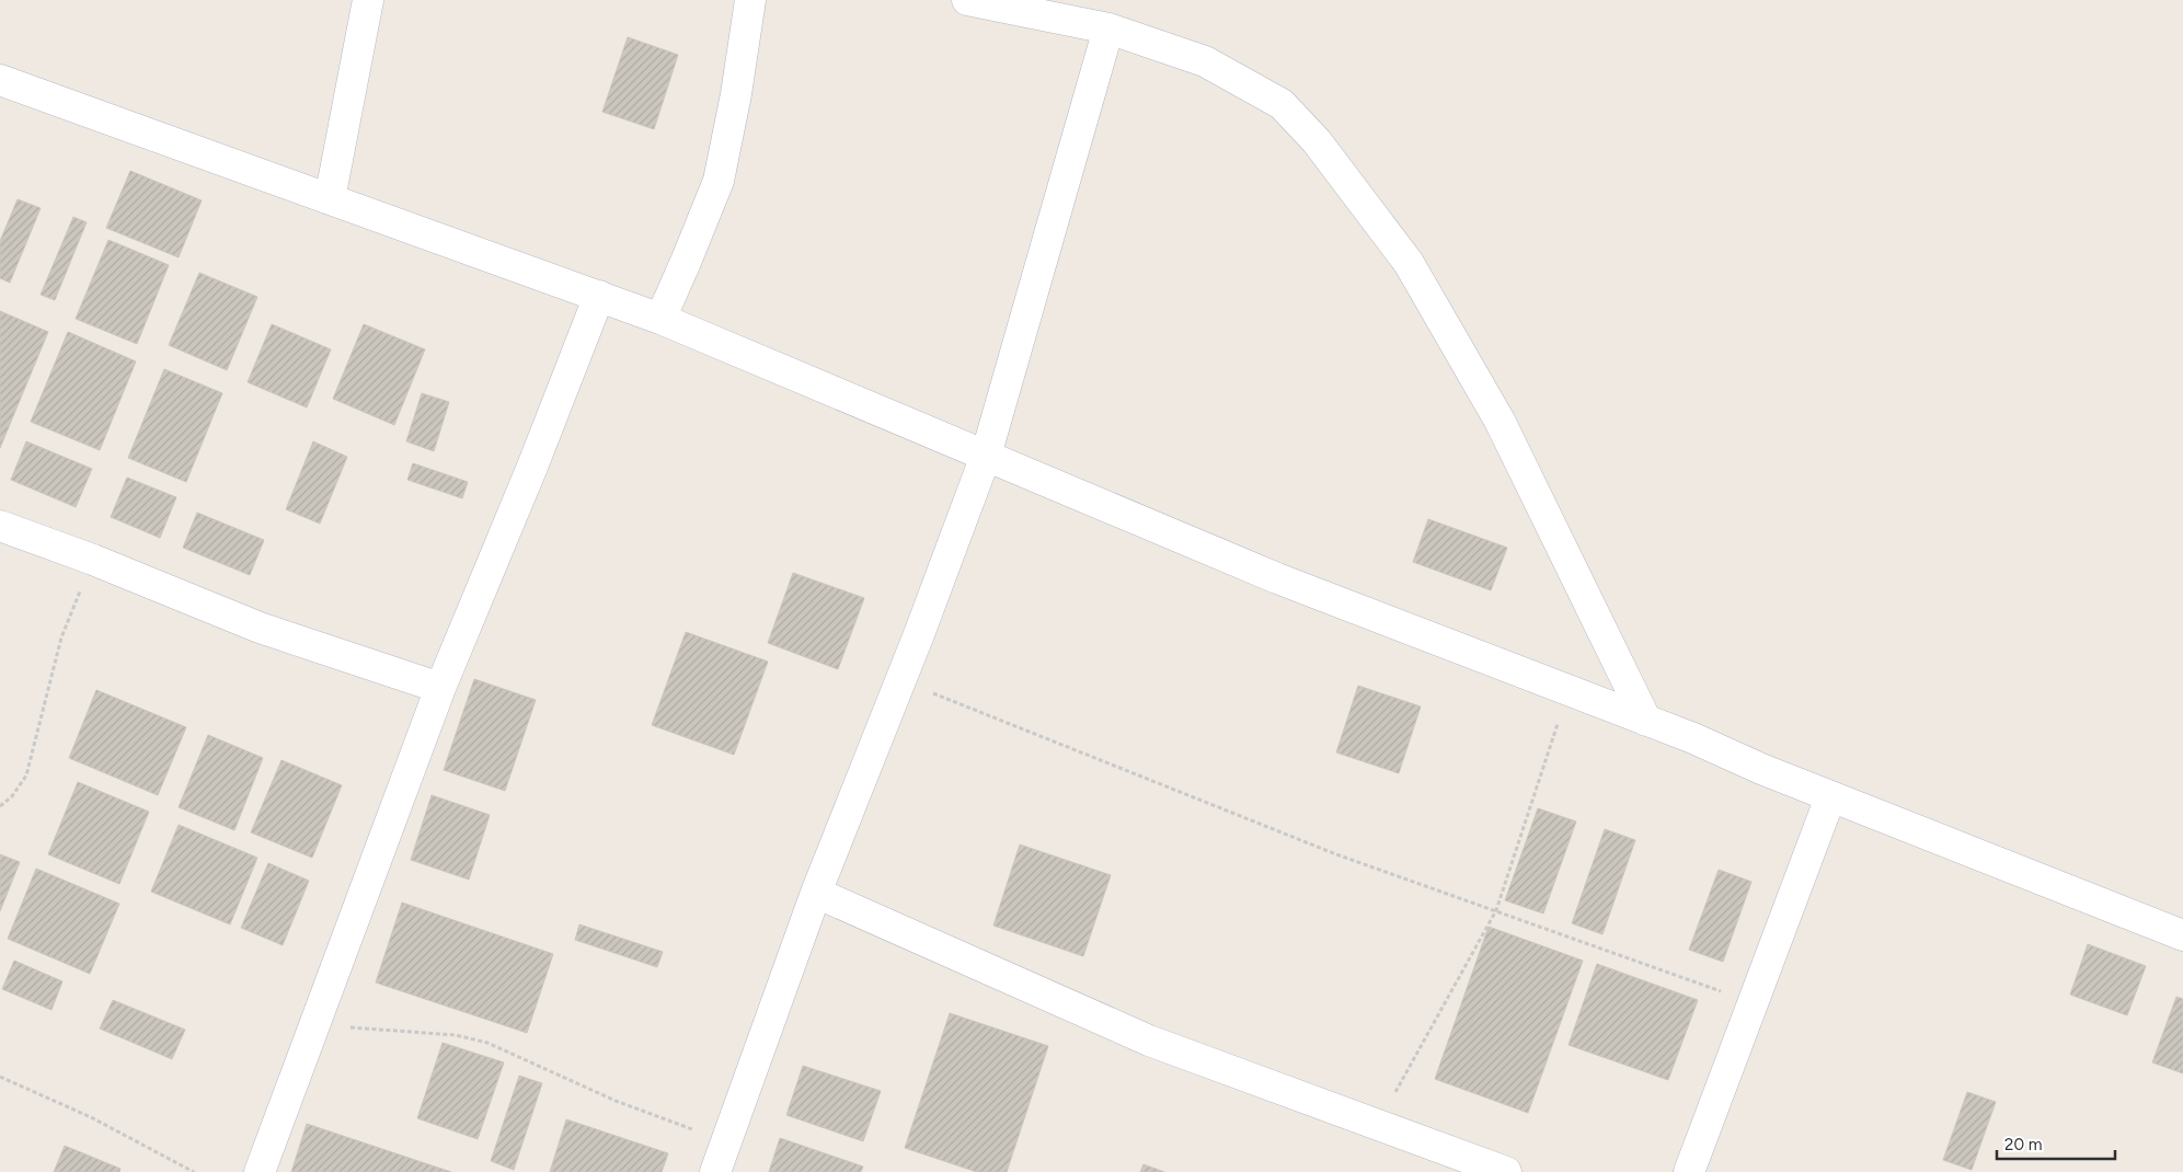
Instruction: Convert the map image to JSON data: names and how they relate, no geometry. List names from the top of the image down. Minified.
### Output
{"scale_bar":"20 m"}
